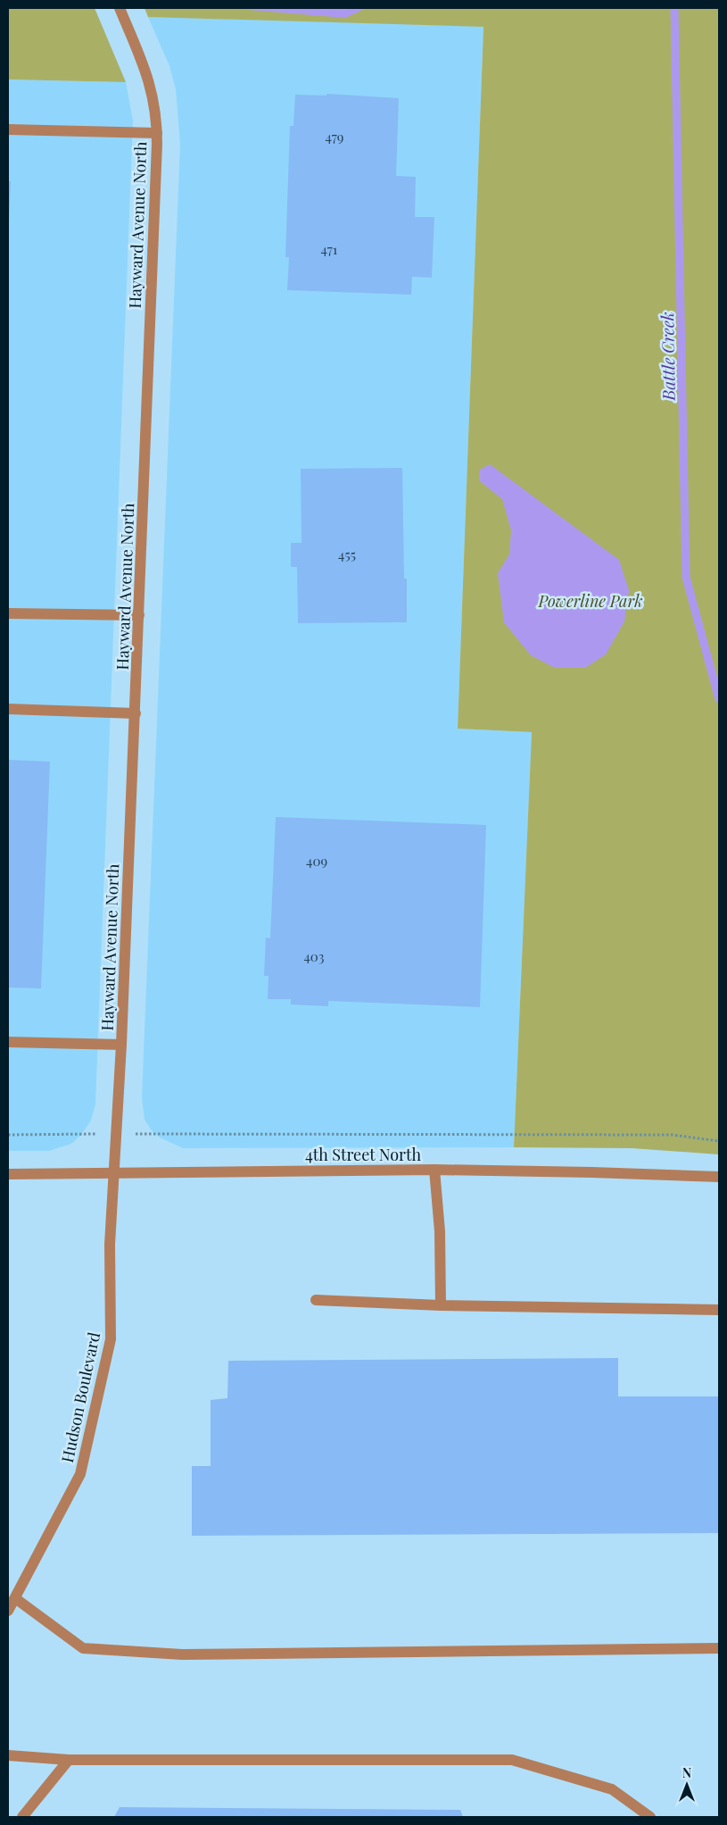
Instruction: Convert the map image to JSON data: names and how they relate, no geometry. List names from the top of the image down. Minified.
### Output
{"streets":{"street":["Hayward Avenue North","4th Street North","Hudson Boulevard"]},"crossings":[["Hayward Avenue North","4th Street North"],["Hayward Avenue North","Hudson Boulevard"],["4th Street North","Hudson Boulevard"]],"water":["Battle Creek"],"parks":["Powerline Park"],"house_numbers":["479","471","455","409","403"],"north":"top"}
